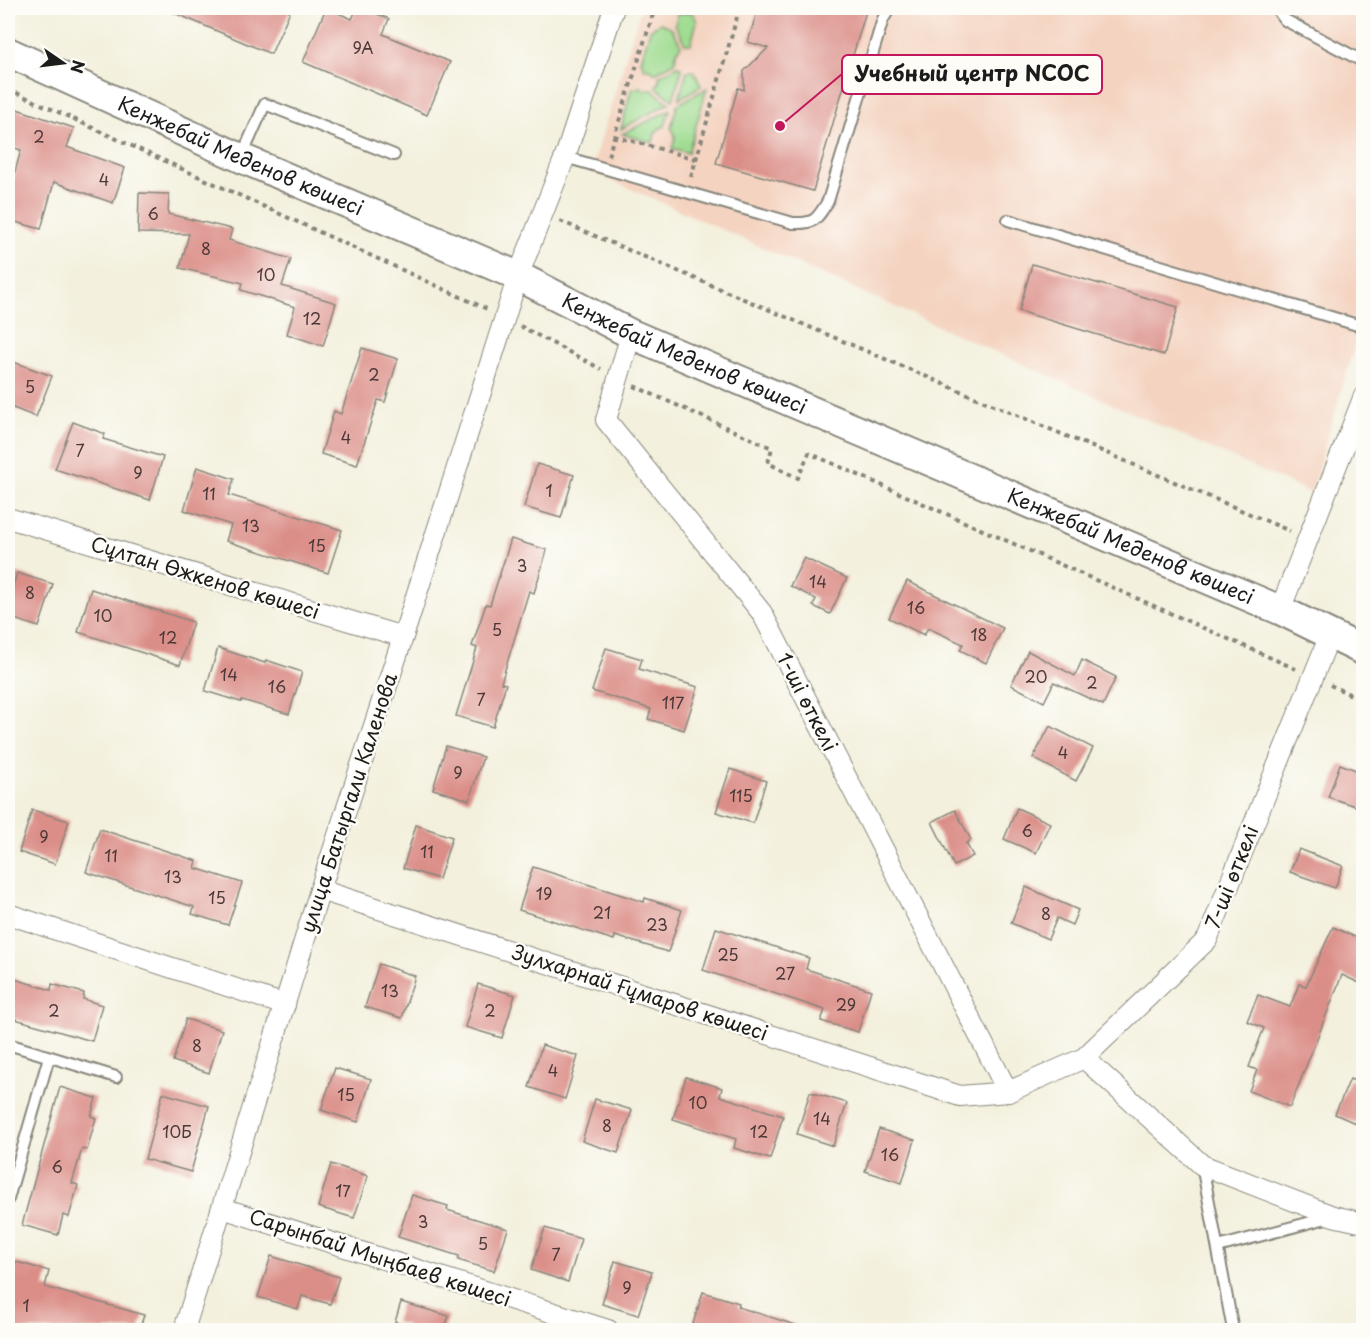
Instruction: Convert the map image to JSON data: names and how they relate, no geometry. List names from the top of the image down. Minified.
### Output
{"streets":{"street":["Кенжебай Меденов көшесі","Сұлтан Өжкенов көшесі","1-ші өткелі","улица Батыргали Каленова","7-ші өткелі","Зулхарнай Ғұмаров көшесі","Сарынбай Мыңбаев көшесі"]},"crossings":[["Кенжебай Меденов көшесі","1-ші өткелі"],["Кенжебай Меденов көшесі","улица Батыргали Каленова"],["Кенжебай Меденов көшесі","7-ші өткелі"],["Сұлтан Өжкенов көшесі","улица Батыргали Каленова"],["1-ші өткелі","7-ші өткелі"],["улица Батыргали Каленова","Зулхарнай Ғұмаров көшесі"],["улица Батыргали Каленова","Сарынбай Мыңбаев көшесі"],["7-ші өткелі","Зулхарнай Ғұмаров көшесі"]],"places":["Учебный центр NCOC"],"house_numbers":["9А","2","4","6","8","10","12","2","5","4","7","9","1","11","13","15","3","14","8","16","10","5","18","12","14","20","2","16","7","117","4","9","115","6","9","11","11","13","19","15","21","8","23","25","27","13","29","2","2","8","4","15","10","14","8","10Б","12","16","6","17","3","5","7","9","1"],"north":"right"}
